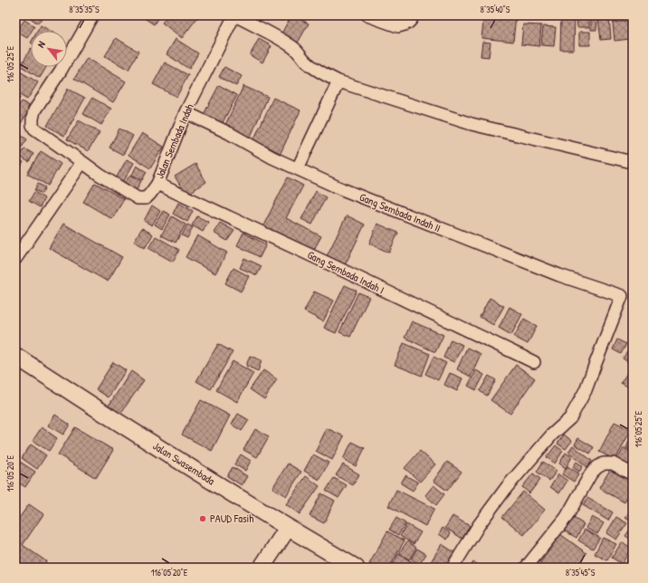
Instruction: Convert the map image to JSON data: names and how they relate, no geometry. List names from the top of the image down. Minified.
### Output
{"streets":{"street":["Jalan Sembada Indah","Gang Sembada Indah II","Gang Sembada Indah I","Jalan Swasembada"]},"crossings":[["Jalan Sembada Indah","Gang Sembada Indah II"],["Jalan Sembada Indah","Gang Sembada Indah I"]],"places":["PAUD Fasih"],"north":"top left","coordinates":["8°35'35\"S","8°35'40\"S","116°05'25\"E","116°05'20\"E","8°35'45\"S"]}
